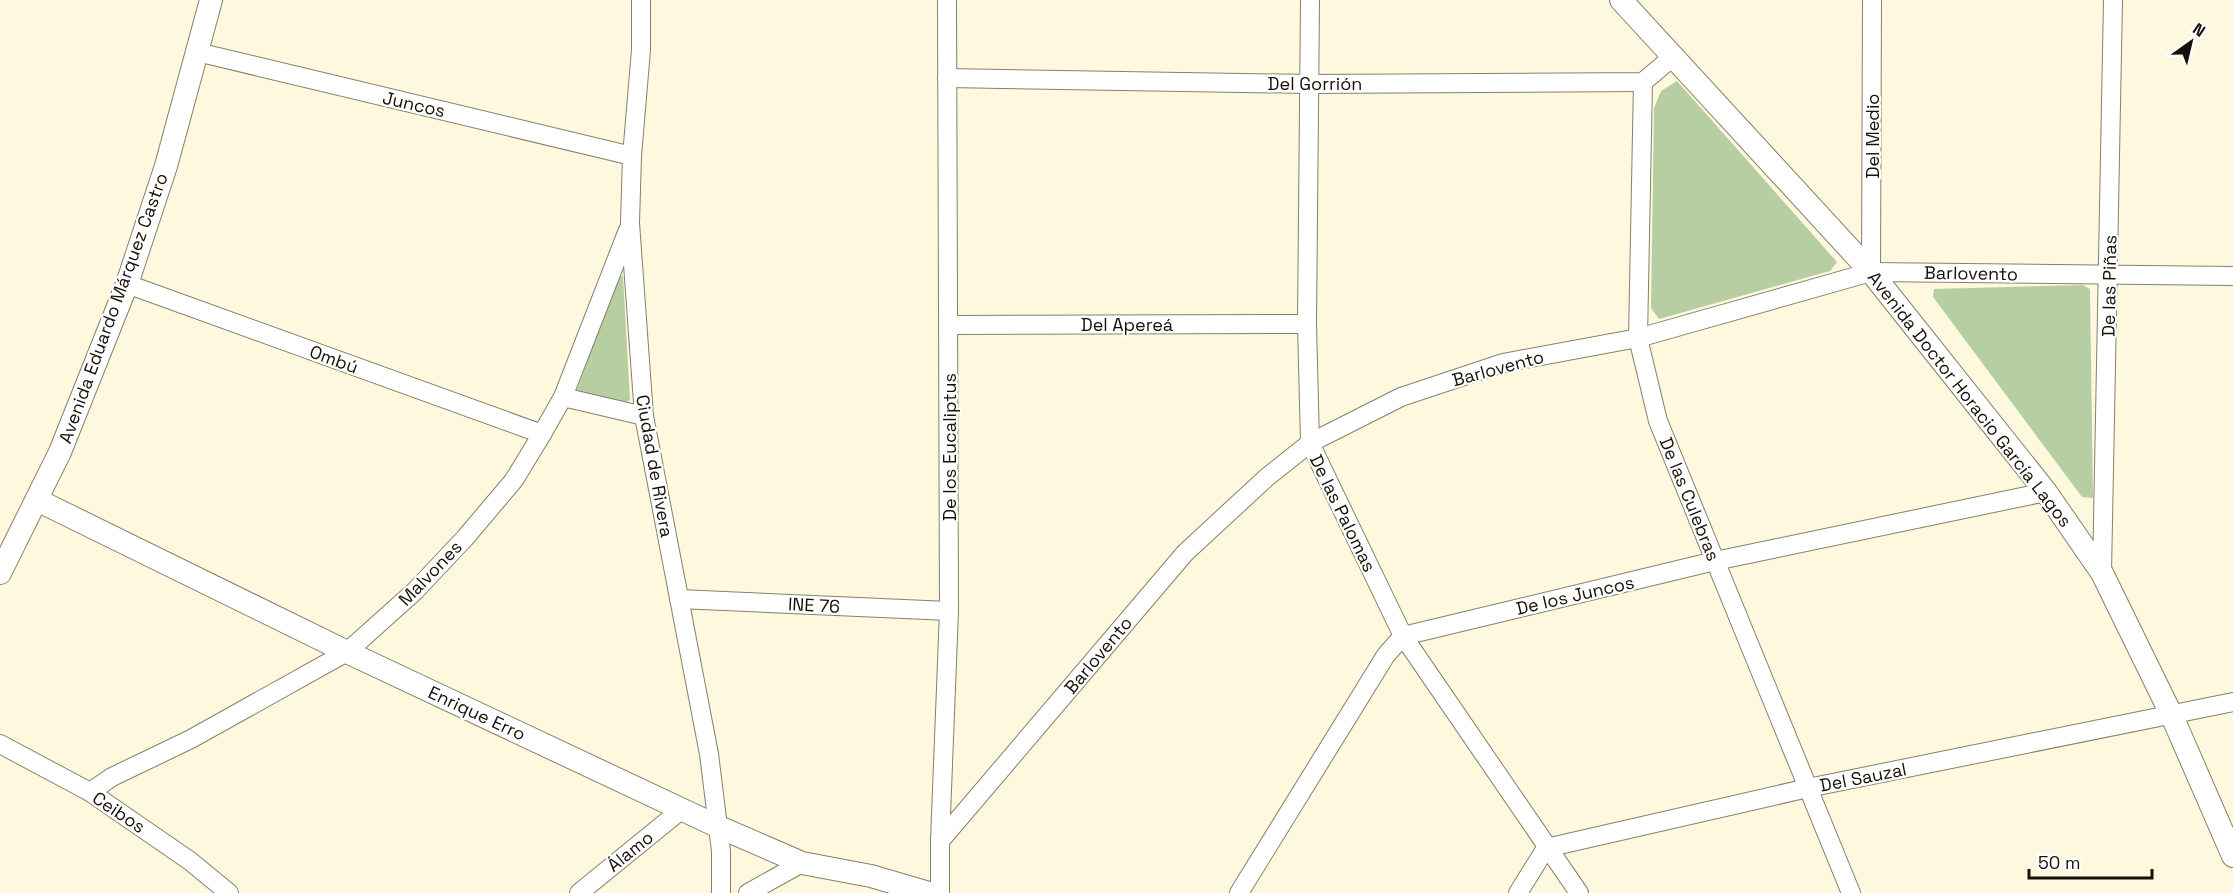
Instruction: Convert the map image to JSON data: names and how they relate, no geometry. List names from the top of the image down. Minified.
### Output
{"streets":{"street":["Del Gorrión","Juncos","Del Medio","Barlovento","De las Piñas","Avenida Eduardo Márquez Castro","Del Apereá","Ombú","Avenida Doctor Horacio García Lagos","De los Eucaliptus","Ciudad de Rivera","De las Culebras","De las Palomas","Malvones","De los Juncos","INE 76","Enrique Erro","Del Sauzal","Ceibos","Álamo"]},"crossings":[["Del Gorrión","De los Eucaliptus"],["Del Gorrión","De las Culebras"],["Del Gorrión","De las Palomas"],["Juncos","Avenida Eduardo Márquez Castro"],["Juncos","Ciudad de Rivera"],["Del Medio","Barlovento"],["Del Medio","Avenida Doctor Horacio García Lagos"],["Barlovento","De las Piñas"],["Barlovento","Avenida Doctor Horacio García Lagos"],["Barlovento","De los Eucaliptus"],["Barlovento","De las Culebras"],["Barlovento","De las Palomas"],["De las Piñas","Avenida Doctor Horacio García Lagos"],["Avenida Eduardo Márquez Castro","Ombú"],["Avenida Eduardo Márquez Castro","Enrique Erro"],["Del Apereá","De los Eucaliptus"],["Del Apereá","De las Palomas"],["Ombú","Malvones"],["Avenida Doctor Horacio García Lagos","De los Juncos"],["Avenida Doctor Horacio García Lagos","Del Sauzal"],["De los Eucaliptus","INE 76"],["Ciudad de Rivera","Malvones"],["Ciudad de Rivera","INE 76"],["Ciudad de Rivera","Enrique Erro"],["De las Culebras","De los Juncos"],["De las Culebras","Del Sauzal"],["De las Palomas","De los Juncos"],["De las Palomas","Del Sauzal"],["Malvones","Enrique Erro"],["Malvones","Ceibos"],["Enrique Erro","Álamo"]],"scale_bar":"50 m","north":"top right"}
